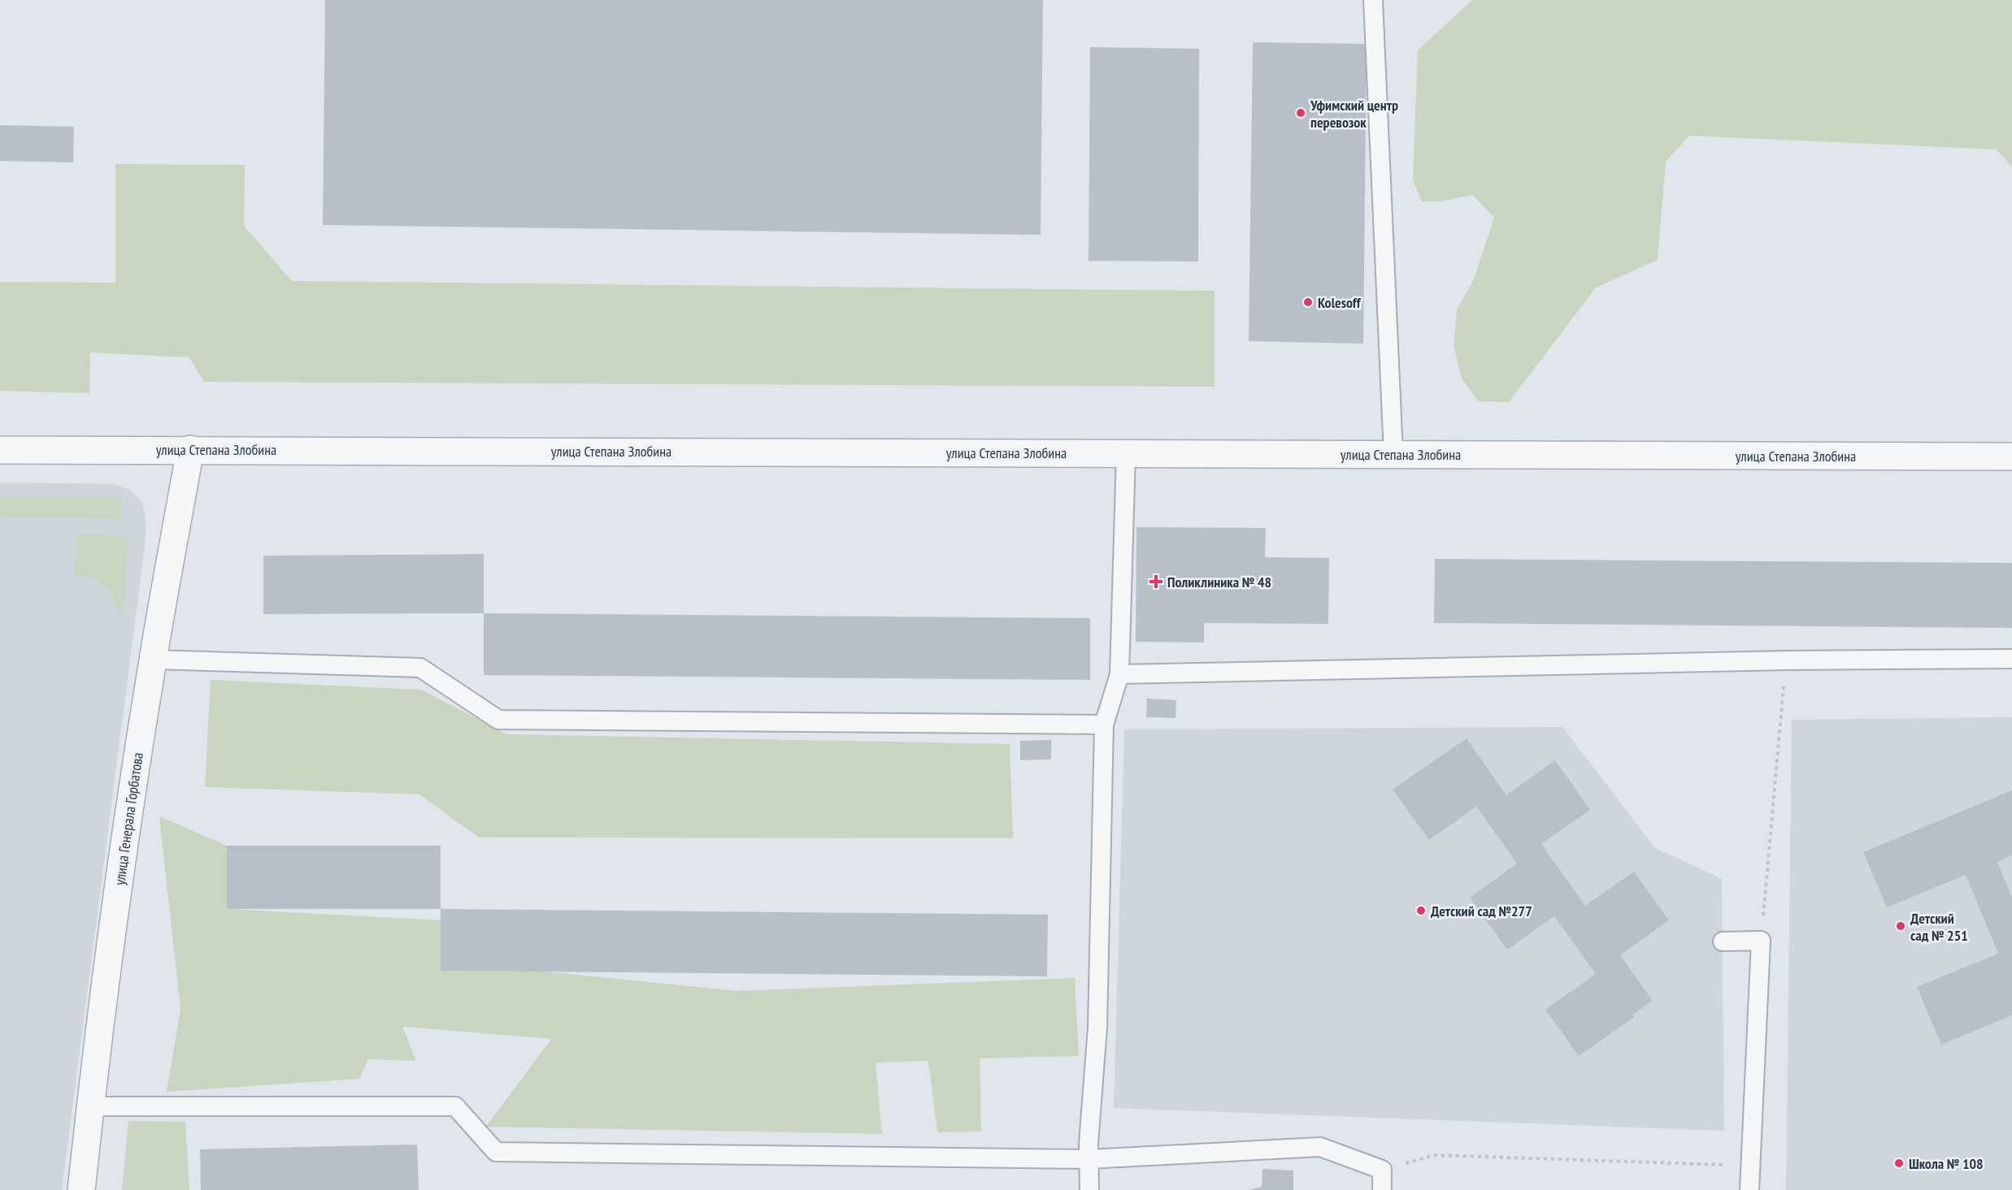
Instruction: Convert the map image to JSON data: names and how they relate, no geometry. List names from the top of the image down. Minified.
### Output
{"streets":{"street":["улица Степана Злобина","улица Генерала Горбатова"]},"crossings":[["улица Степана Злобина","улица Генерала Горбатова"]],"places":{"other":["Уфимский центр перевозок","Kolesoff","Детский сад №277","Детский сад № 251","Школа № 108"],"health":["Поликлиника № 48"]}}
